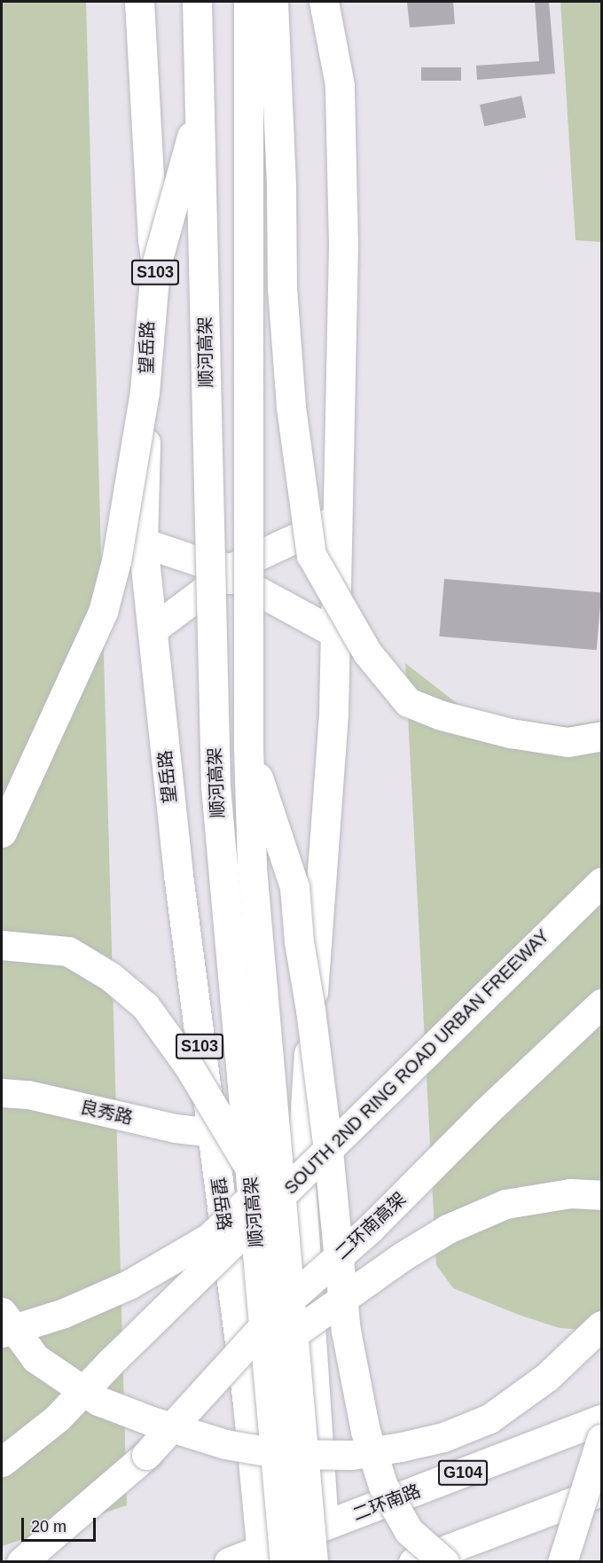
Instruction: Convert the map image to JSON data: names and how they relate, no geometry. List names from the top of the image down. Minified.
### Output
{"streets":{"main road":["S103","望岳路","顺河高架","SOUTH 2ND RING ROAD URBAN FREEWAY","二环南高架","G104","二环南路"],"street":["良秀路"]},"crossings":[["望岳路","顺河高架"],["望岳路","良秀路"],["望岳路","G104"],["望岳路","二环南路"],["顺河高架","G104"],["顺河高架","二环南路"],["G104","二环南路"]],"scale_bar":"20 m"}
